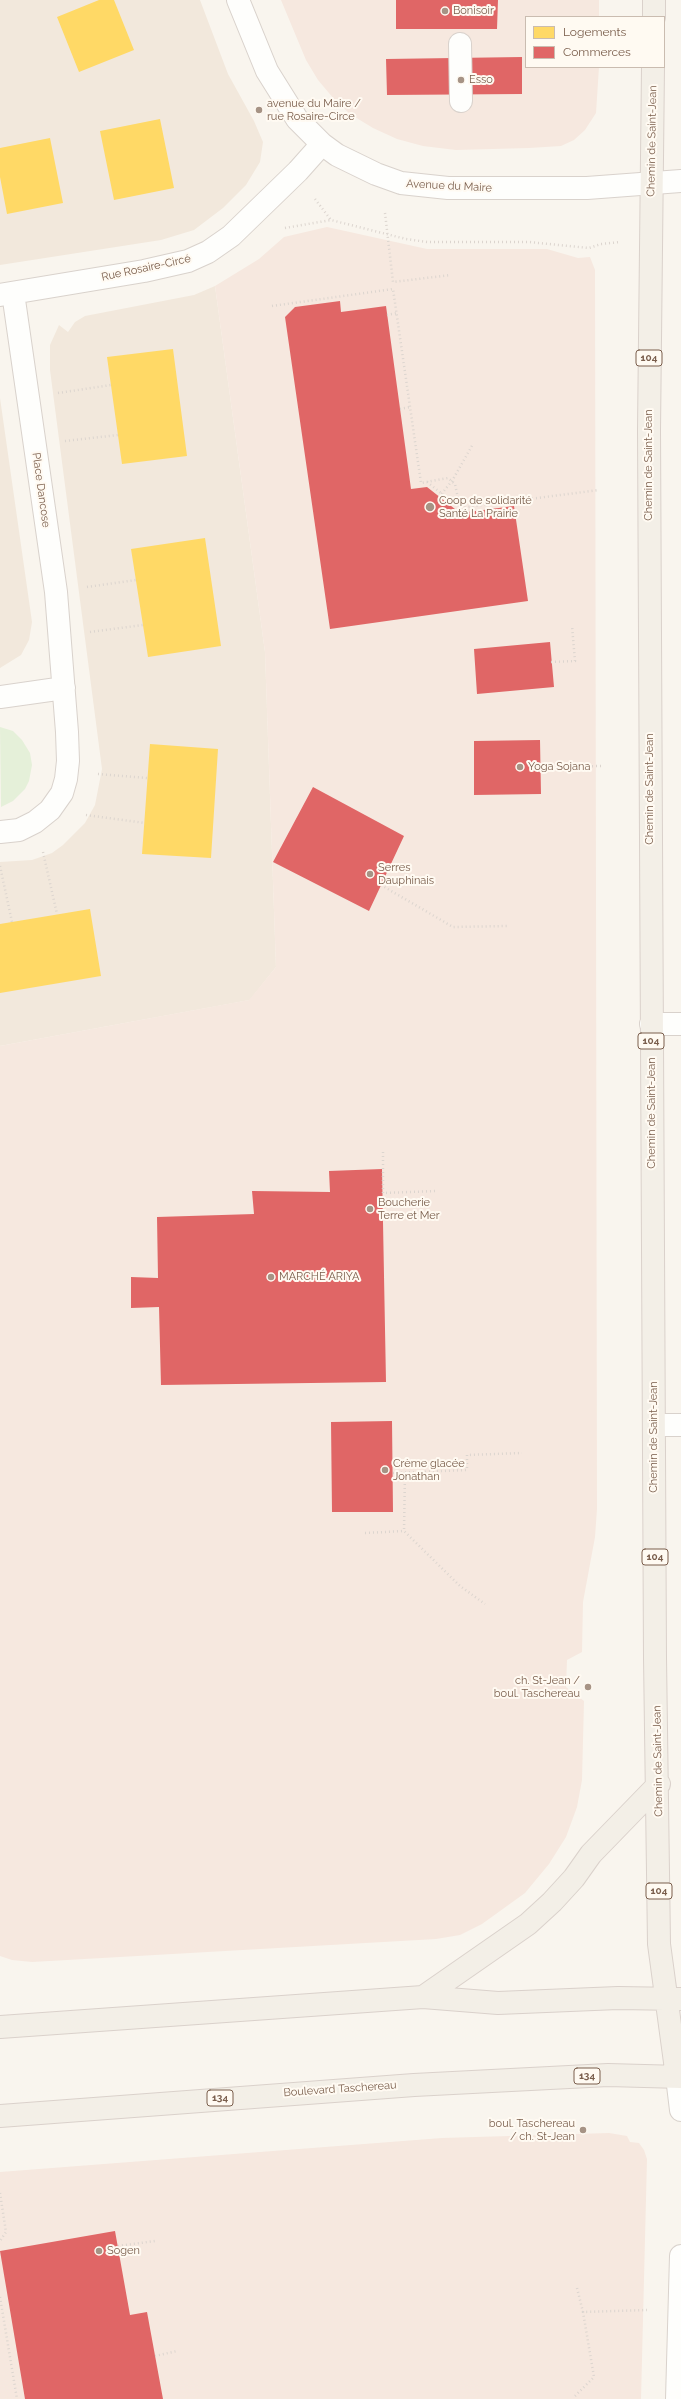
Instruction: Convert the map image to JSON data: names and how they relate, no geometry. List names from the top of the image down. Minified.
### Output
{"streets":{"main road":["Chemin de Saint-Jean","104","134","Boulevard Taschereau"],"street":["Avenue du Maire","Rue Rosaire-Circé","Place Dancose"]},"crossings":[["Chemin de Saint-Jean","Avenue du Maire"],["Chemin de Saint-Jean","Boulevard Taschereau"],["Avenue du Maire","Rue Rosaire-Circé"],["Rue Rosaire-Circé","Place Dancose"]],"places":["Bonisoir","Esso","avenue du Maire / rue Rosaire-Circe","Coop de solidarité Santé La Prairie","Yoga Sojana","Serres Dauphinais","Boucherie Terre et Mer","MARCHÉ ARIYA","Crème glacée Jonathan","ch. St-Jean / boul. Taschereau","boul. Taschereau / ch. St-Jean","Sogen"],"legend":["Logements","Commerces"]}
